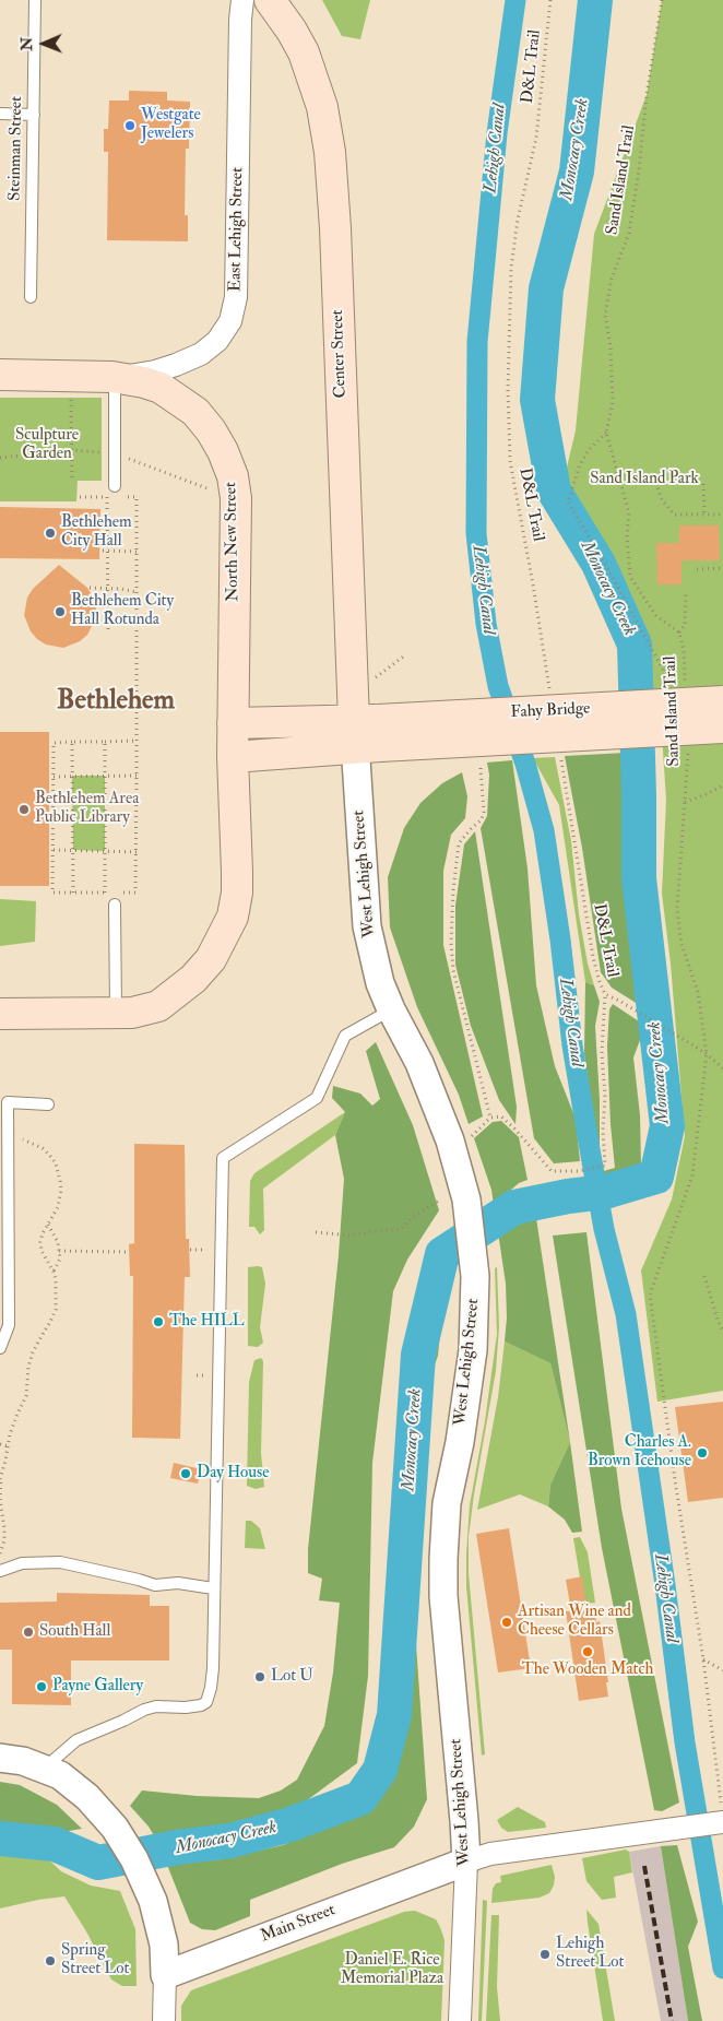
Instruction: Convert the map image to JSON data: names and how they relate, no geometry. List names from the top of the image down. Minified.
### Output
{"streets":{"main road":["Center Street","North New Street","Fahy Bridge"],"street":["East Lehigh Street","West Lehigh Street","Main Street"],"lane":["Steinman Street"],"path":["D&L Trail","Sand Island Trail"]},"crossings":[["D&L Trail","Sand Island Trail"],["Sand Island Trail","Main Street"],["East Lehigh Street","North New Street"],["Center Street","Fahy Bridge"],["Center Street","West Lehigh Street"],["Fahy Bridge","West Lehigh Street"],["West Lehigh Street","Main Street"]],"districts":["Bethlehem"],"water":["Lehigh Canal","Monocacy Creek"],"parks":["Sculpture Garden","Sand Island Park","Daniel E. Rice Memorial Plaza"],"places":["Westgate Jewelers","Bethlehem City Hall","Bethlehem City Hall Rotunda","Bethlehem Area Public Library","The HILL","Charles A. Brown Icehouse","Day House","Artisan Wine and Cheese Cellars","South Hall","The Wooden Match","Lot U","Payne Gallery","Lehigh Street Lot","Spring Street Lot"],"north":"left"}
